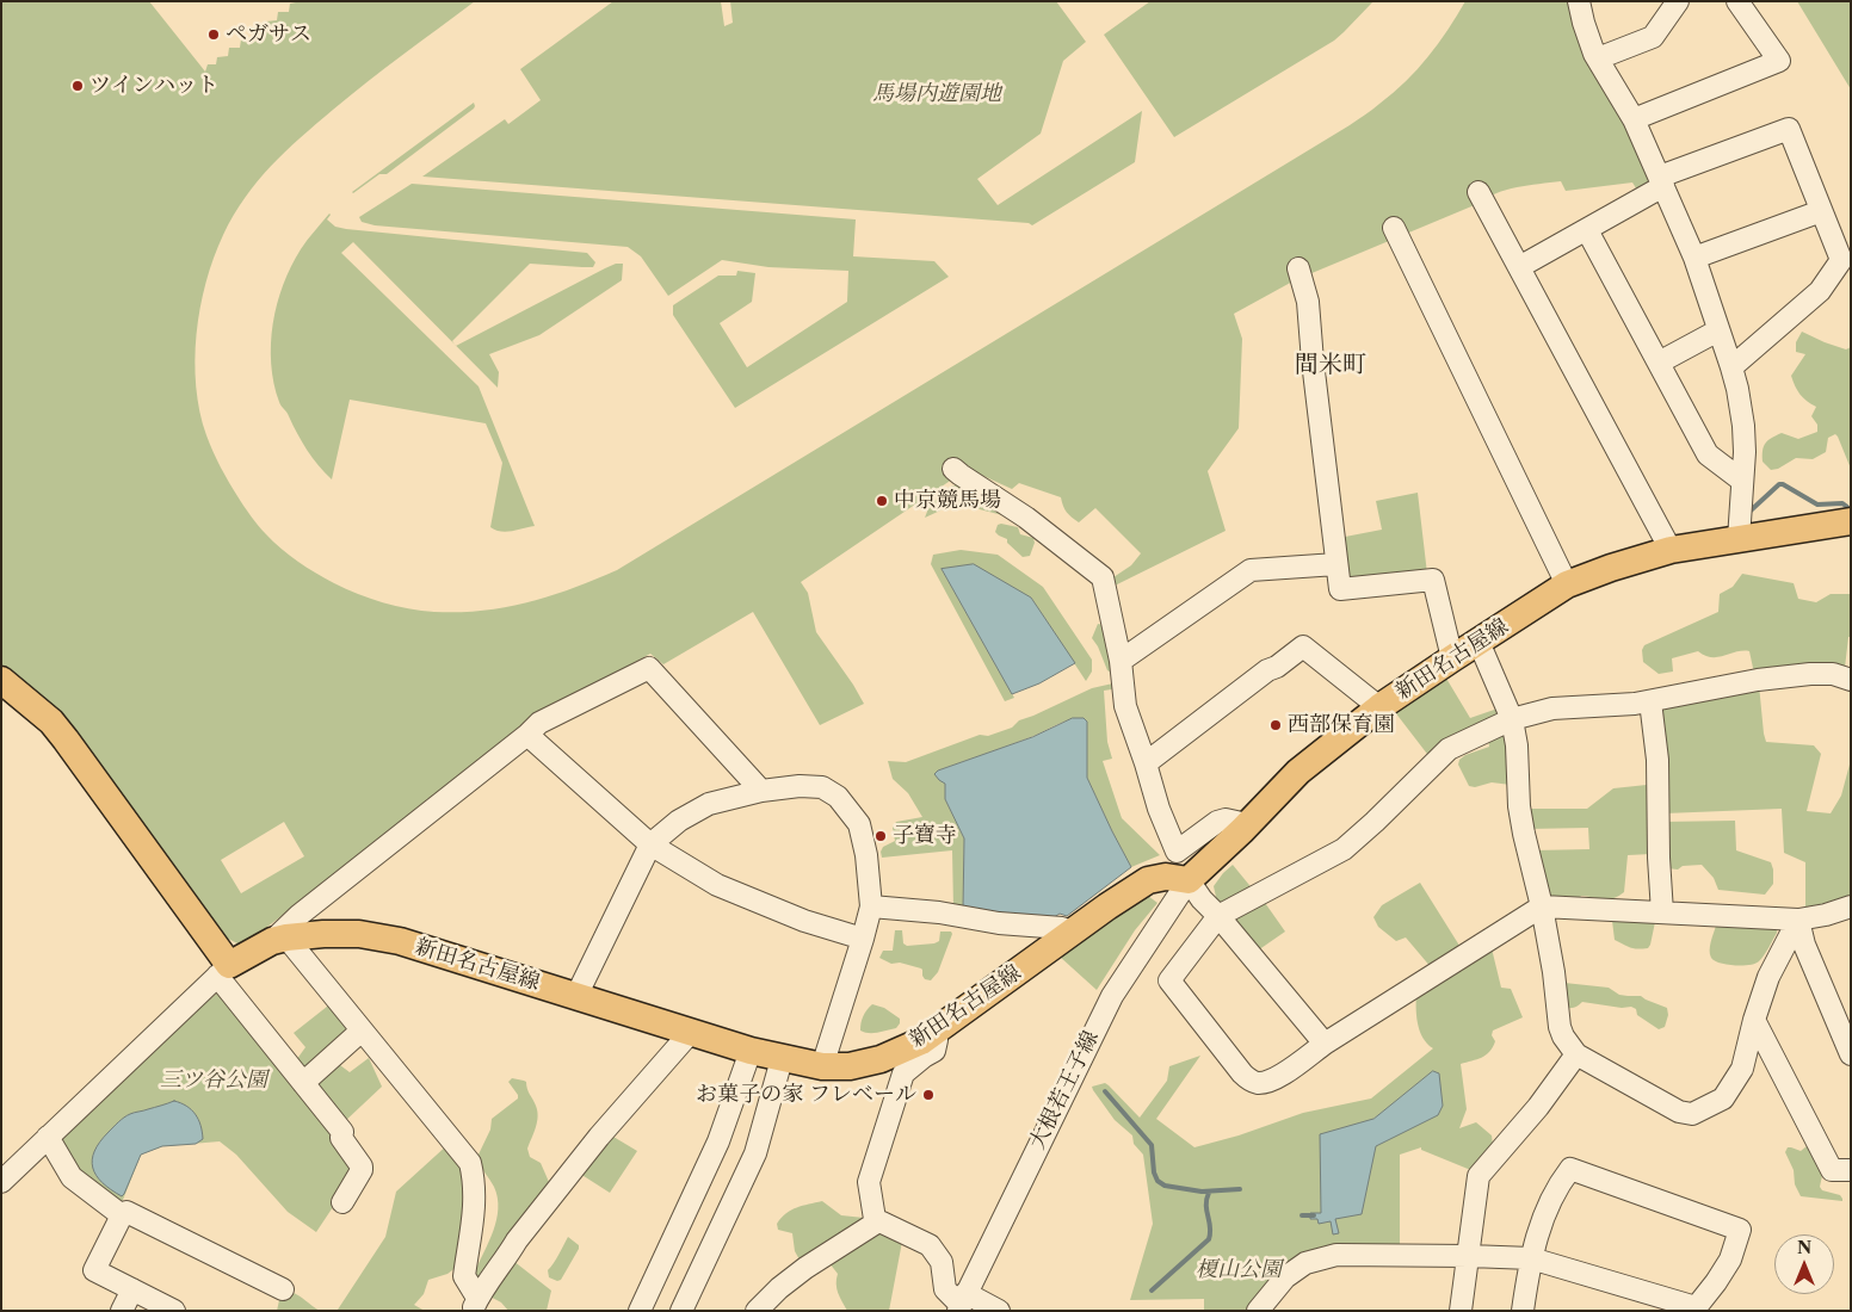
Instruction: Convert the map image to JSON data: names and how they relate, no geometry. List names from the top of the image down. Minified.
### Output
{"streets":{"main road":["新田名古屋線"],"street":["大根若王子線"]},"crossings":[["新田名古屋線","大根若王子線"]],"districts":["間米町"],"parks":["馬場内遊園地","三ツ谷公園","榎山公園"],"places":["ペガサス","ツインハット","中京競馬場","西部保育園","子寶寺","お菓子の家 フレベール"],"north":"top"}
